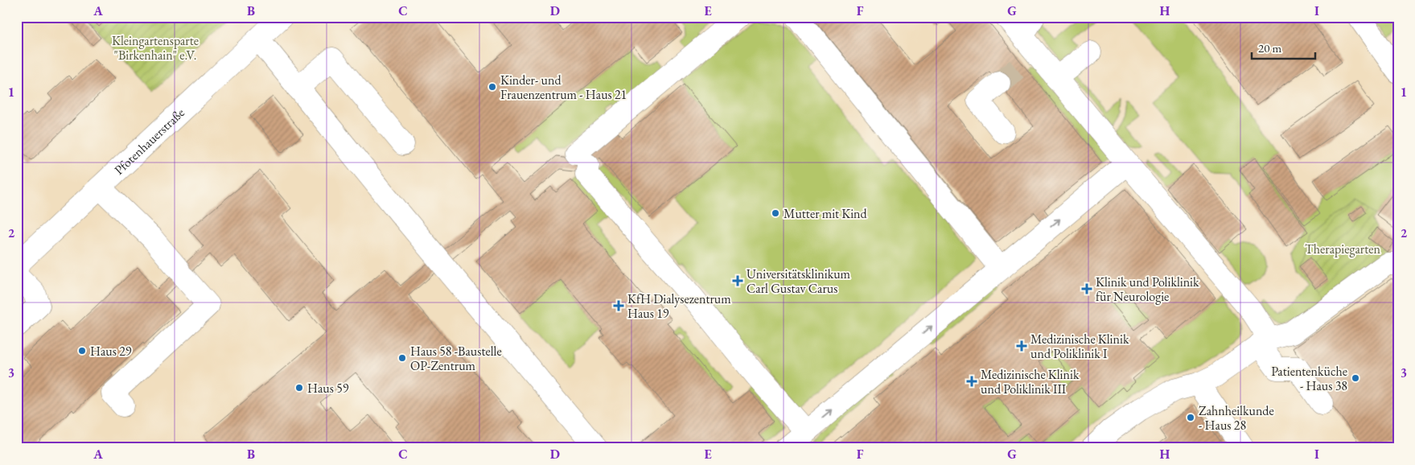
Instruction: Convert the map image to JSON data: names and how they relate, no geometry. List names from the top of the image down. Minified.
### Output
{"streets":{"street":["Pfotenhauerstraße"]},"parks":["Kleingartensparte \"Birkenhain\" e.V.","Therapiegarten"],"places":{"other":["Kinder- und Frauenzentrum - Haus 21","Mutter mit Kind","Haus 29","Haus 58 -Baustelle OP-Zentrum","Patientenküche - Haus 38","Haus 59","Zahnheilkunde - Haus 28"],"health":["Universitätsklinikum Carl Gustav Carus","Klinik und Poliklinik für Neurologie","KfH Dialysezentrum Haus 19","Medizinische Klinik und Poliklinik I","Medizinische Klinik und Poliklinik III"]},"scale_bar":"20 m","grid":{"columns":["A","B","C","D","E","F","G","H","I"],"rows":["1","2","3"]}}
